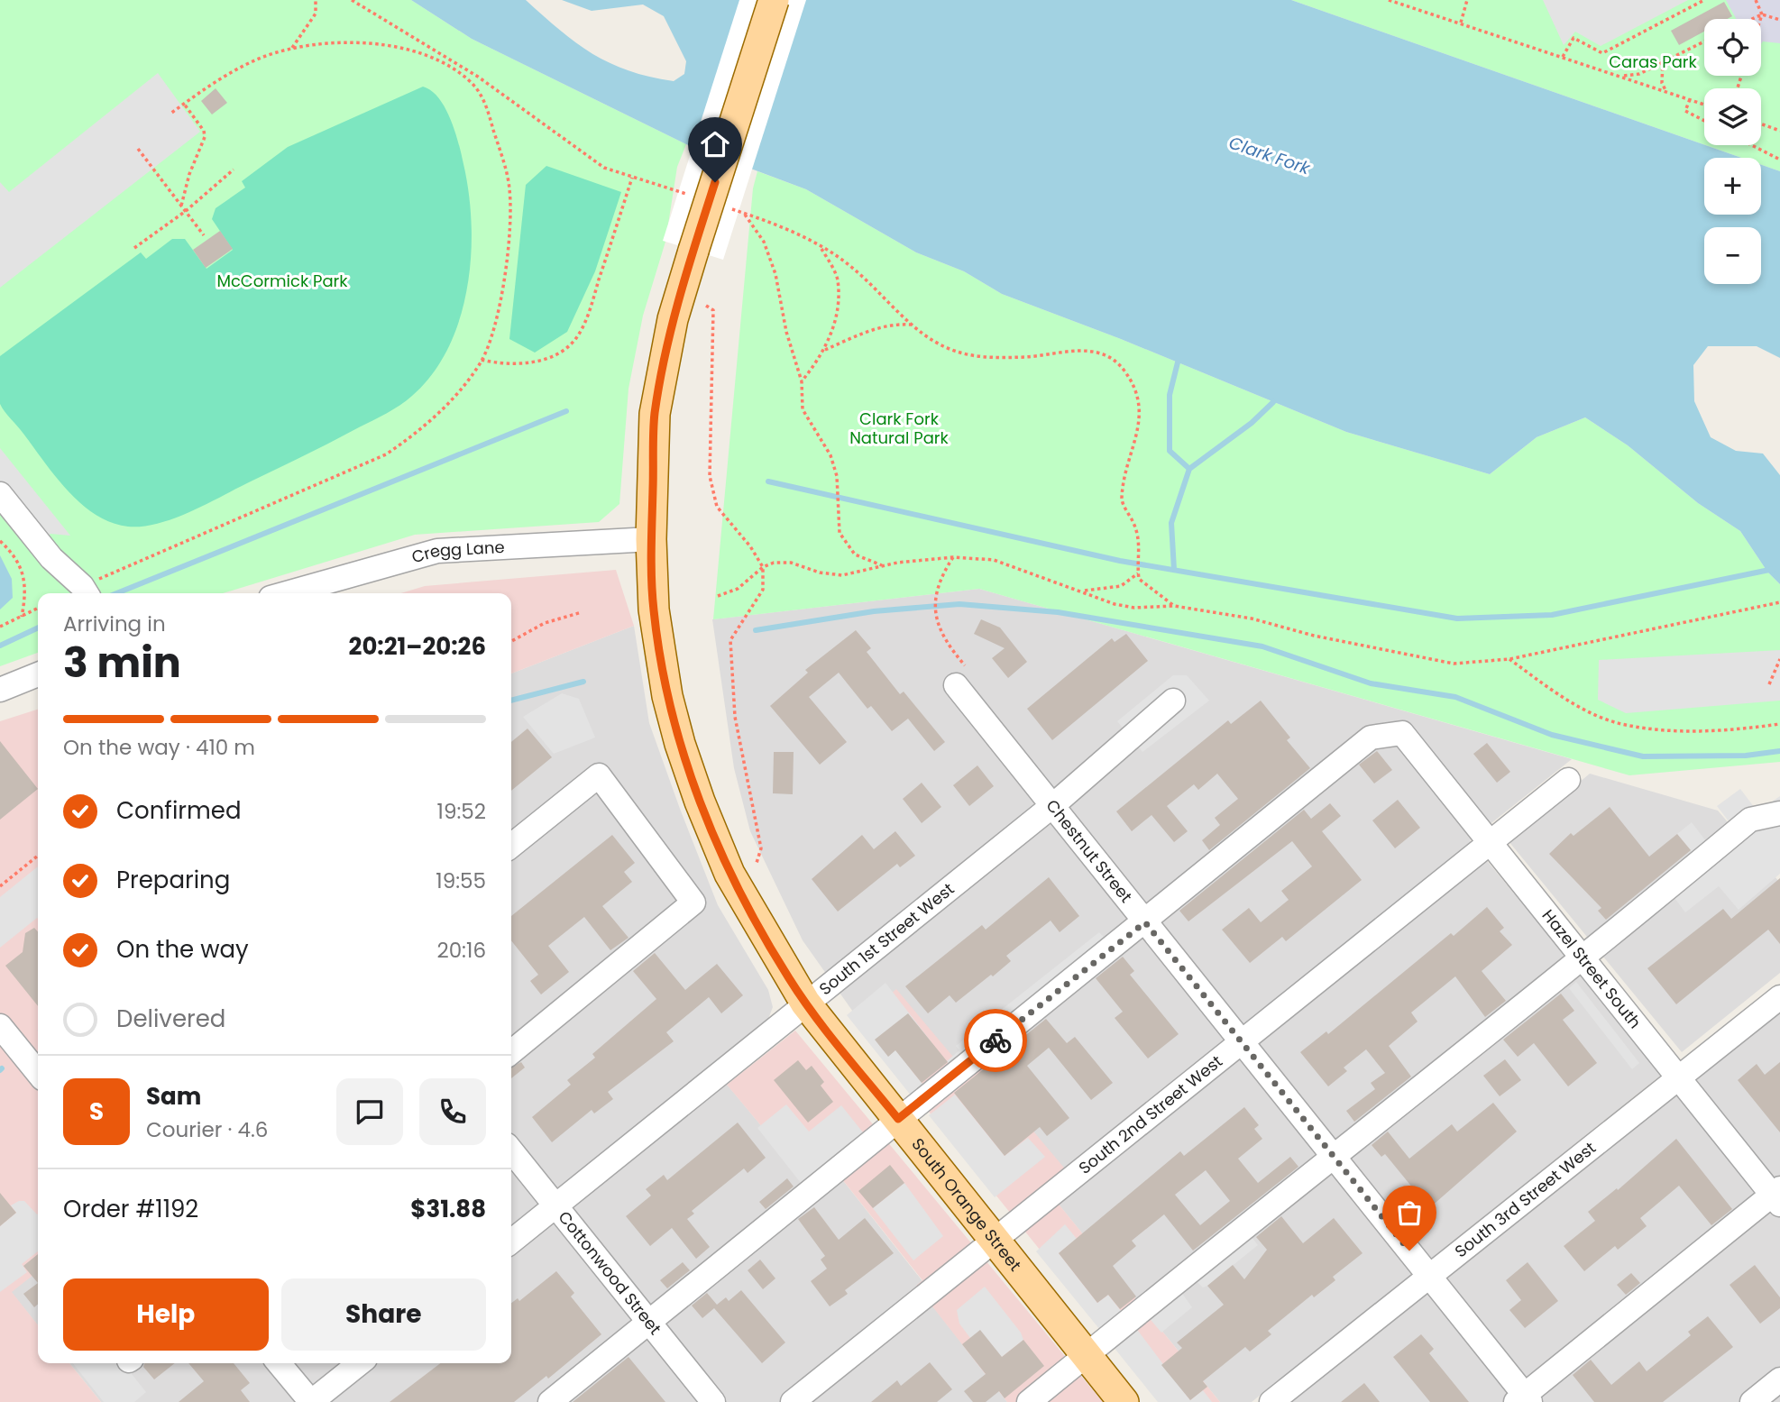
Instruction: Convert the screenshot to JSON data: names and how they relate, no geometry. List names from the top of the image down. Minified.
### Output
{"streets":{"main road":["South Orange Street"],"street":["Cregg Lane","Chestnut Street","South 1st Street West","Hazel Street South","South 2nd Street West","South 3rd Street West","Cottonwood Street"]},"crossings":[["Cregg Lane","South Orange Street"],["Chestnut Street","South 1st Street West"],["Chestnut Street","Hazel Street South"],["Chestnut Street","South 2nd Street West"],["Chestnut Street","South 3rd Street West"],["South 1st Street West","South Orange Street"],["South 1st Street West","Cottonwood Street"],["Hazel Street South","South 2nd Street West"],["Hazel Street South","South 3rd Street West"],["South 2nd Street West","South Orange Street"]],"water":["Clark Fork"],"parks":["Caras Park","McCormick Park","Clark Fork Natural Park"],"page":{"map_buttons":["+","−"],"heading":["3 min","Arriving in","20:21–20:26"],"panel":["Sam","Courier · 4.6","Order #1192","$31.88"],"bar":"On the way · 410 m","list":[["Confirmed","19:52"],["Preparing","19:55"],["On the way","20:16"],"Delivered"],"round":"S","buttons":["Help","Share"]}}
